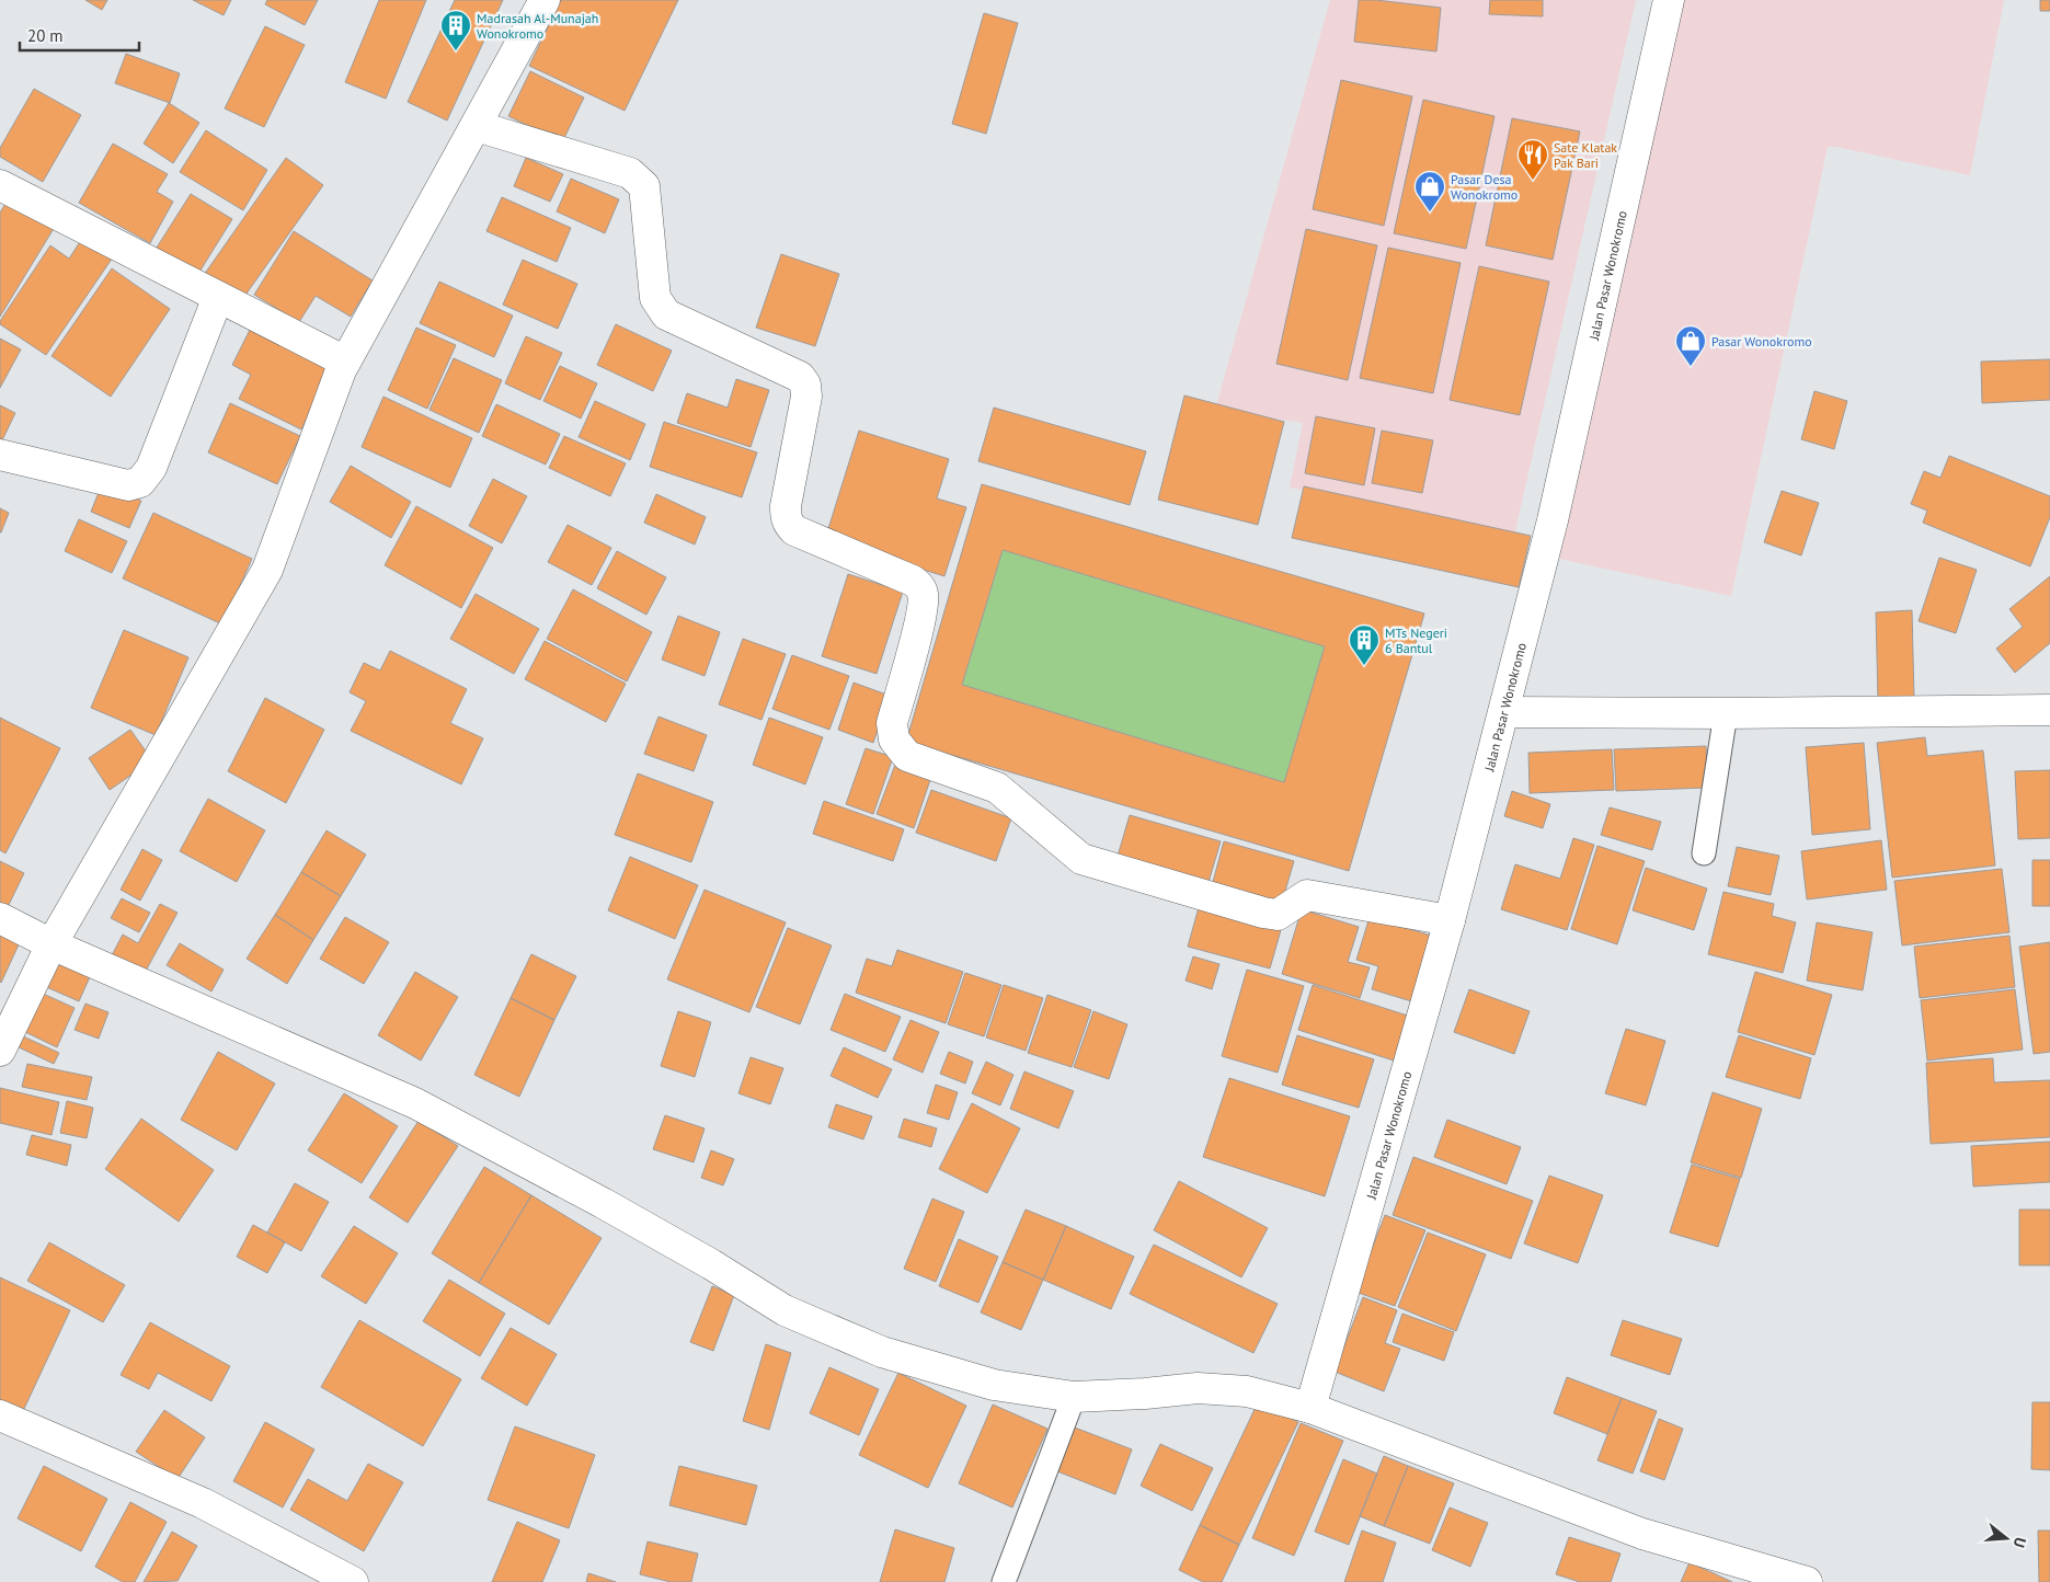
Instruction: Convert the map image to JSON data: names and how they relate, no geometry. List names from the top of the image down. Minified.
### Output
{"streets":{"street":["Jalan Pasar Wonokromo"]},"places":{"building":["Madrasah Al-Munajah Wonokromo","MTs Negeri 6 Bantul"],"restaurant":["Sate Klatak Pak Bari"],"shop":["Pasar Desa Wonokromo","Pasar Wonokromo"]},"scale_bar":"20 m","north":"right"}
